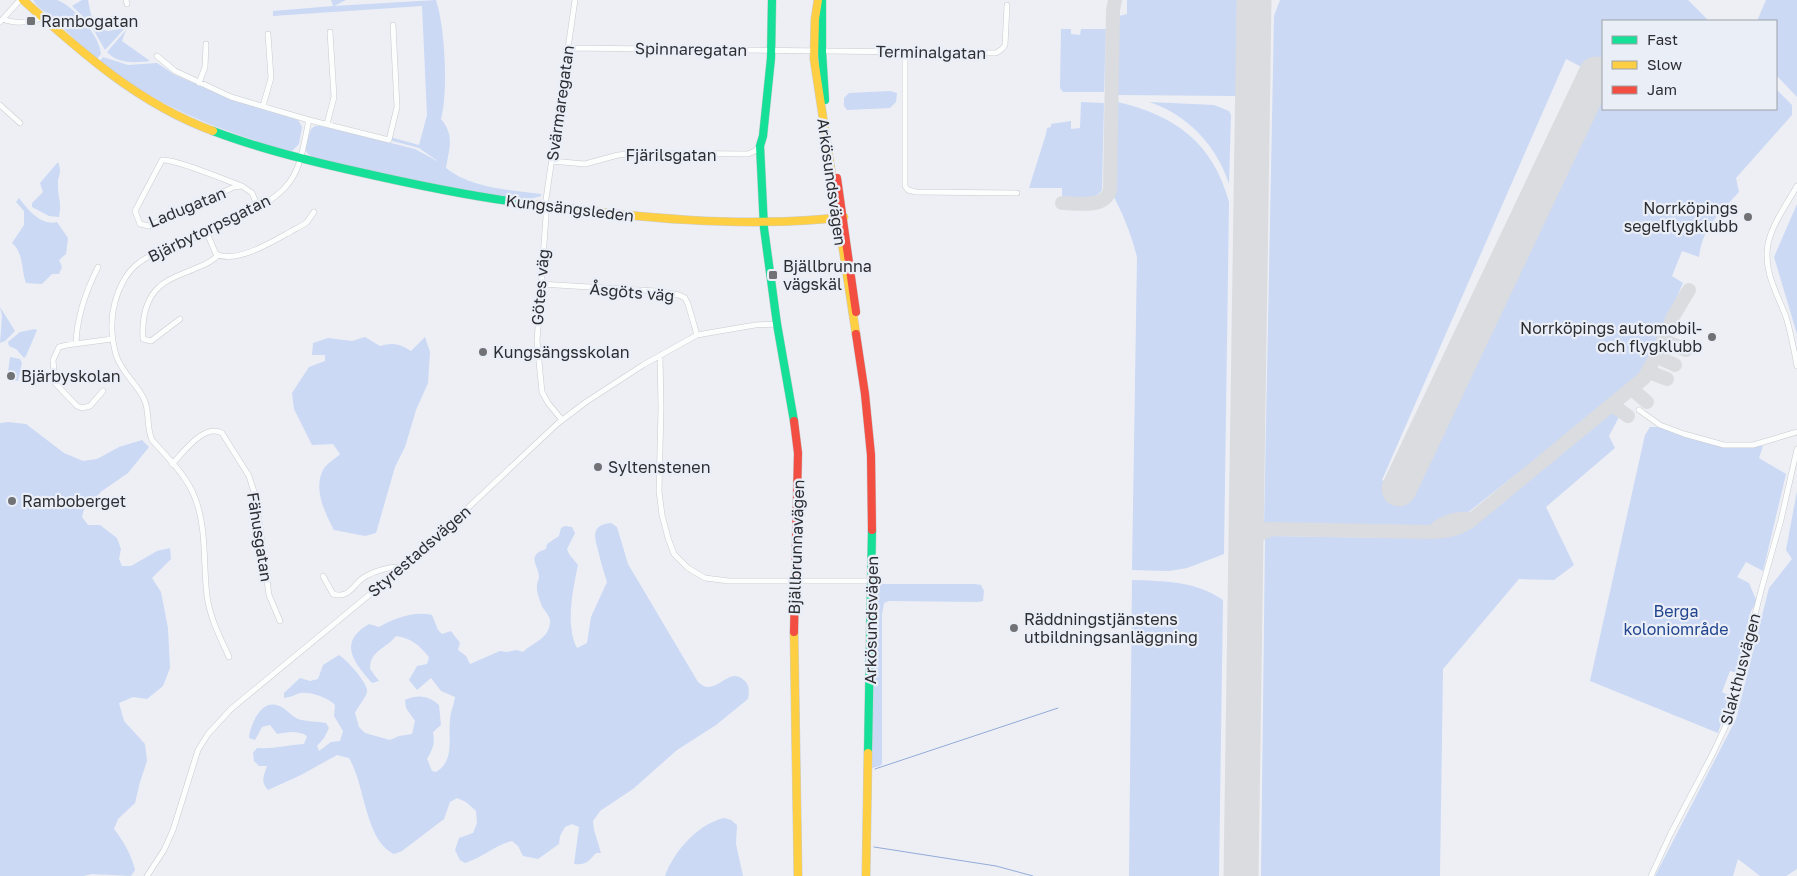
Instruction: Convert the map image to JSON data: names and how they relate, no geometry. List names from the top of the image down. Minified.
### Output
{"streets":{"main road":["Arkösundsvägen","Kungsängsleden","Bjällbrunnavägen"],"street":["Spinnaregatan","Terminalgatan","Svärmaregatan","Fjärilsgatan","Ladugatan","Bjärbytorpsgatan","Götes väg","Åsgöts väg","Fähusgatan","Styrestadsvägen","Slakthusvägen"]},"crossings":[["Spinnaregatan","Terminalgatan"],["Spinnaregatan","Svärmaregatan"],["Spinnaregatan","Arkösundsvägen"],["Terminalgatan","Arkösundsvägen"],["Svärmaregatan","Fjärilsgatan"],["Svärmaregatan","Kungsängsleden"],["Svärmaregatan","Götes väg"],["Arkösundsvägen","Kungsängsleden"],["Ladugatan","Bjärbytorpsgatan"],["Kungsängsleden","Bjärbytorpsgatan"],["Kungsängsleden","Götes väg"],["Kungsängsleden","Bjällbrunnavägen"],["Bjärbytorpsgatan","Fähusgatan"],["Götes väg","Åsgöts väg"],["Götes väg","Styrestadsvägen"],["Åsgöts väg","Styrestadsvägen"],["Bjällbrunnavägen","Styrestadsvägen"]],"parks":["Berga koloniområde"],"places":{"transit":["Rambogatan","Bjällbrunna vägskäl"],"other":["Norrköpings segelflygklubb","Norrköpings automobil- och flygklubb","Kungsängsskolan","Bjärbyskolan","Syltenstenen","Ramboberget","Räddningstjänstens utbildningsanläggning"]},"legend":["Fast","Slow","Jam"]}
